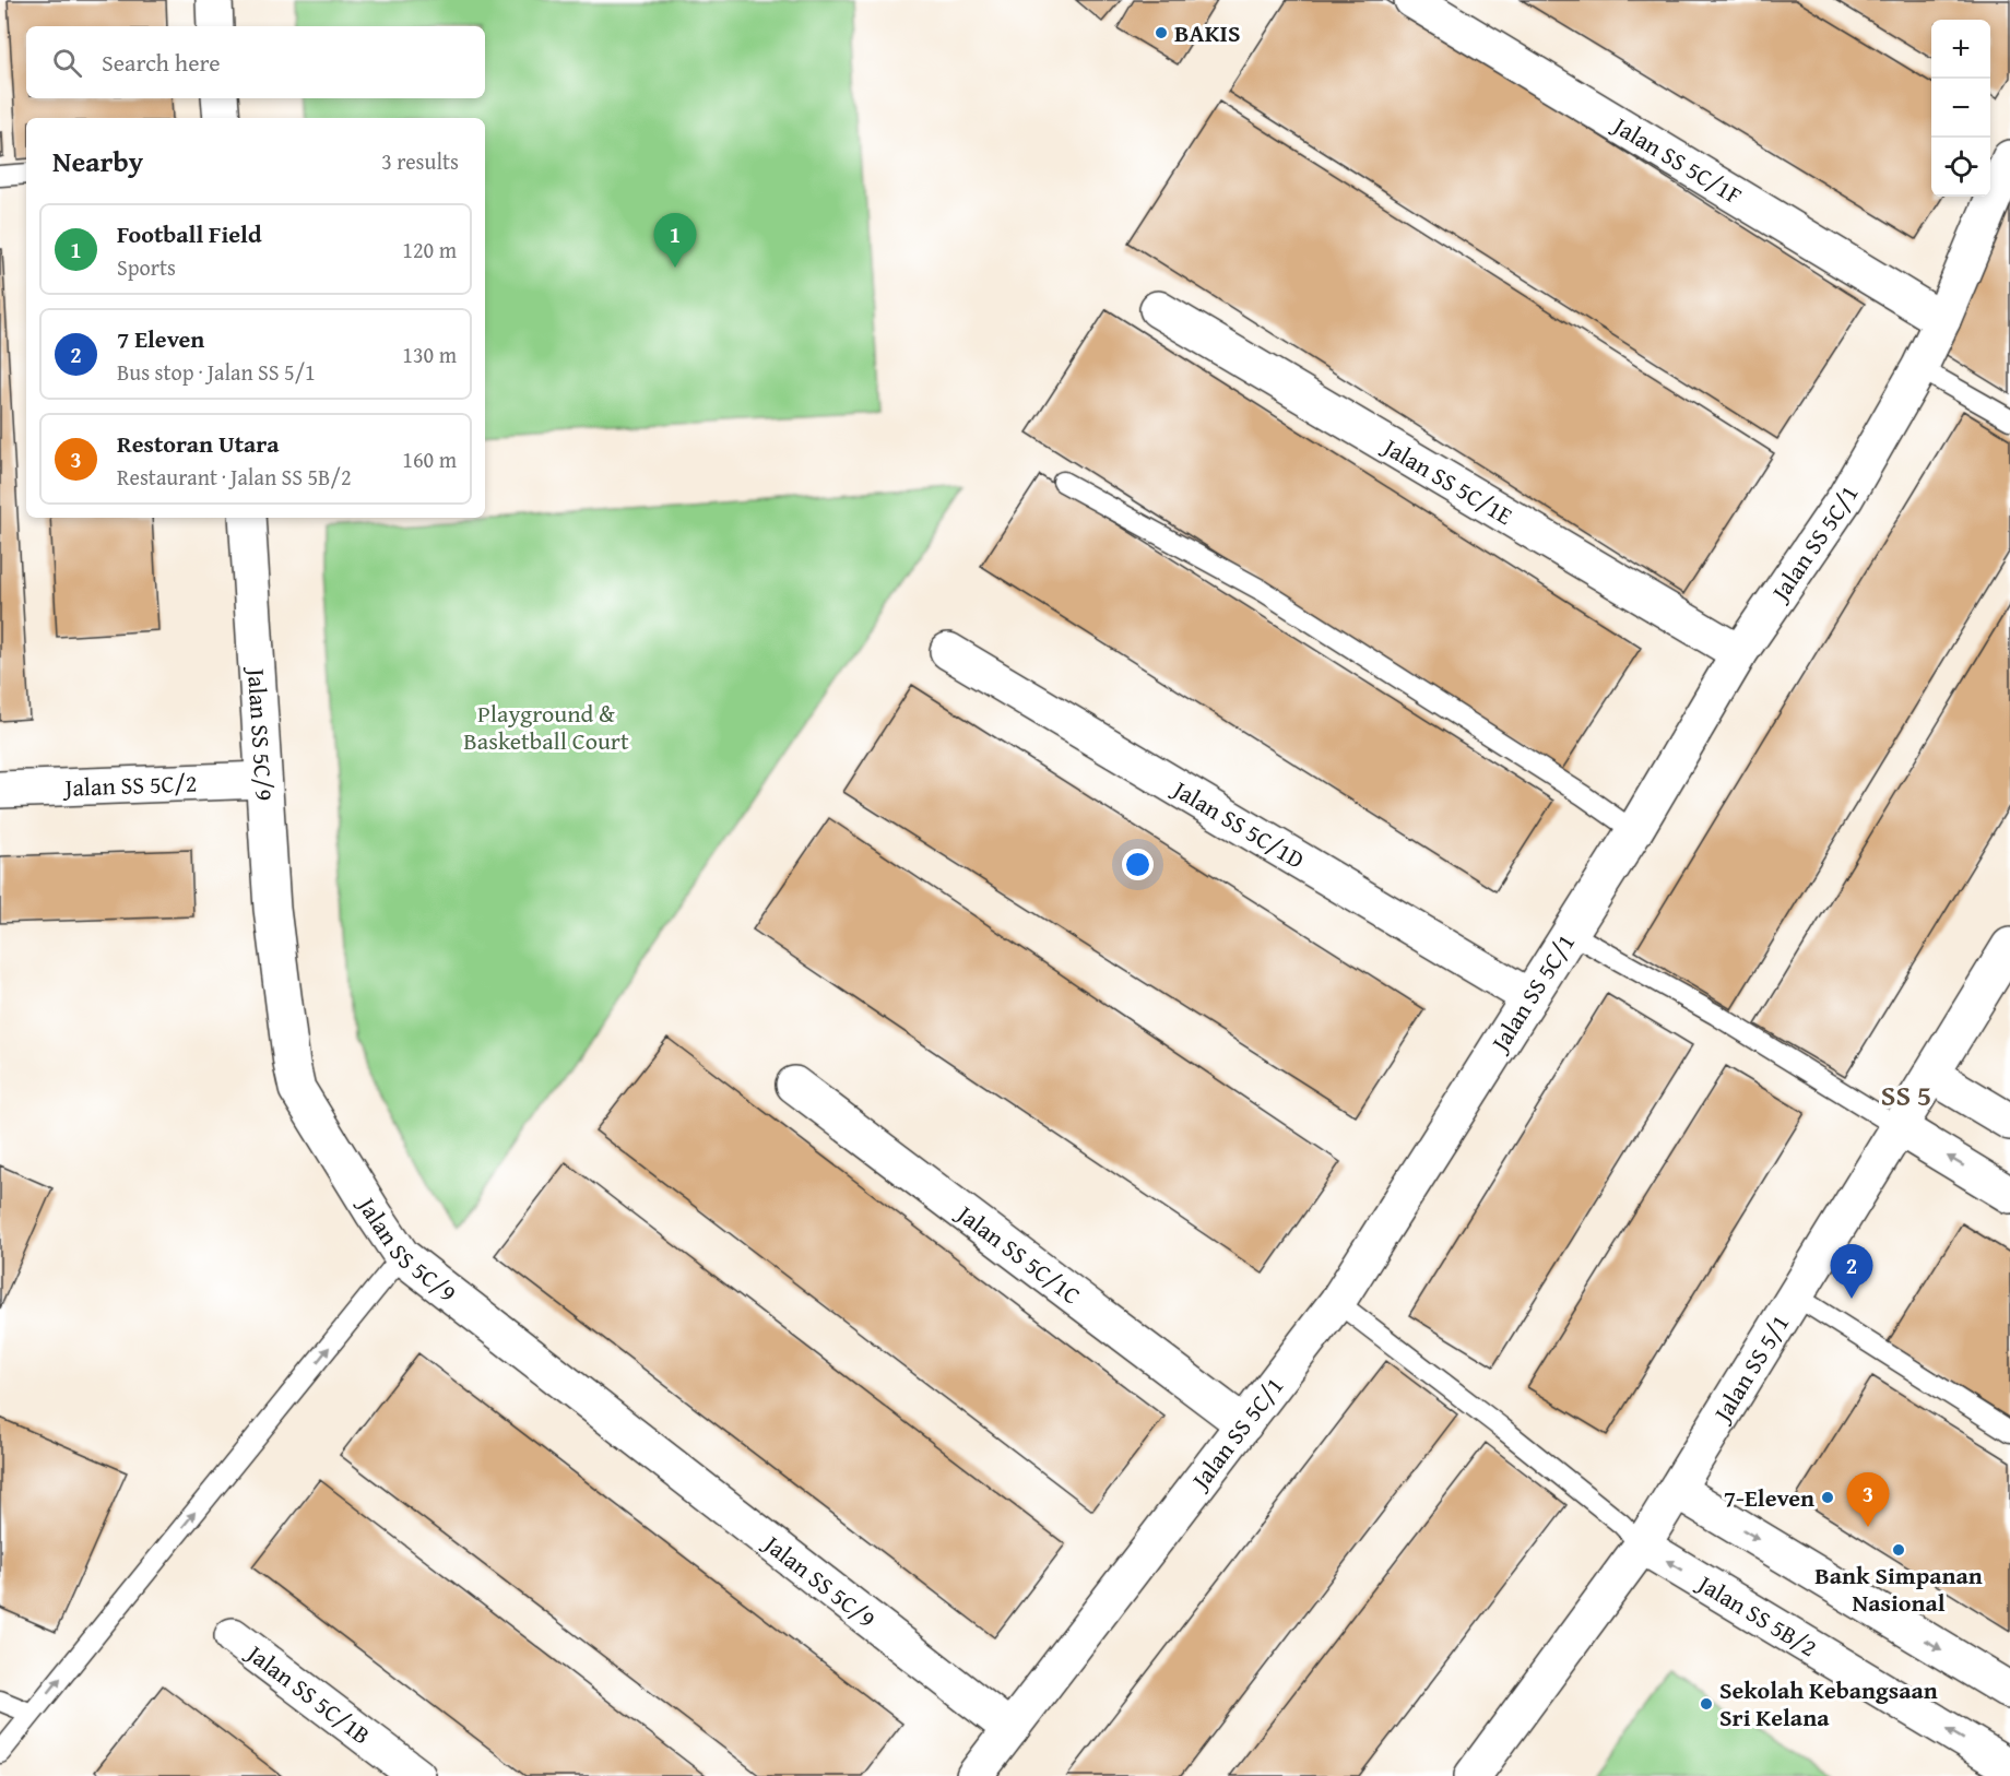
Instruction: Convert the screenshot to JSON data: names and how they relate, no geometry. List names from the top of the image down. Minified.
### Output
{"streets":{"street":["Jalan SS 5C/1F","Jalan SS 5C/1E","Jalan SS 5C/1","Jalan SS 5C/9","Jalan SS 5C/2","Jalan SS 5C/1D","Jalan SS 5C/1C","Jalan SS 5/1","Jalan SS 5B/2","Jalan SS 5C/1B"]},"crossings":[["Jalan SS 5C/1F","Jalan SS 5C/1"],["Jalan SS 5C/1E","Jalan SS 5C/1"],["Jalan SS 5C/1","Jalan SS 5C/9"],["Jalan SS 5C/1","Jalan SS 5C/1D"],["Jalan SS 5C/1","Jalan SS 5C/1C"],["Jalan SS 5C/9","Jalan SS 5C/2"],["Jalan SS 5/1","Jalan SS 5B/2"]],"districts":["SS 5"],"parks":["Playground & Basketball Court"],"places":["BAKIS","7-Eleven","Bank Simpanan Nasional","Sekolah Kebangsaan Sri Kelana"],"page":{"map_buttons":["+","−"],"search":"Search here","heading":["Nearby","3 results"],"list":[{"mark":"1","name":"Football Field","note":"Sports","value":"120 m"},{"mark":"2","name":"7 Eleven","note":"Bus stop · Jalan SS 5/1","value":"130 m"},{"mark":"3","name":"Restoran Utara","note":"Restaurant · Jalan SS 5B/2","value":"160 m"}],"pins":["1","2","3"]}}
